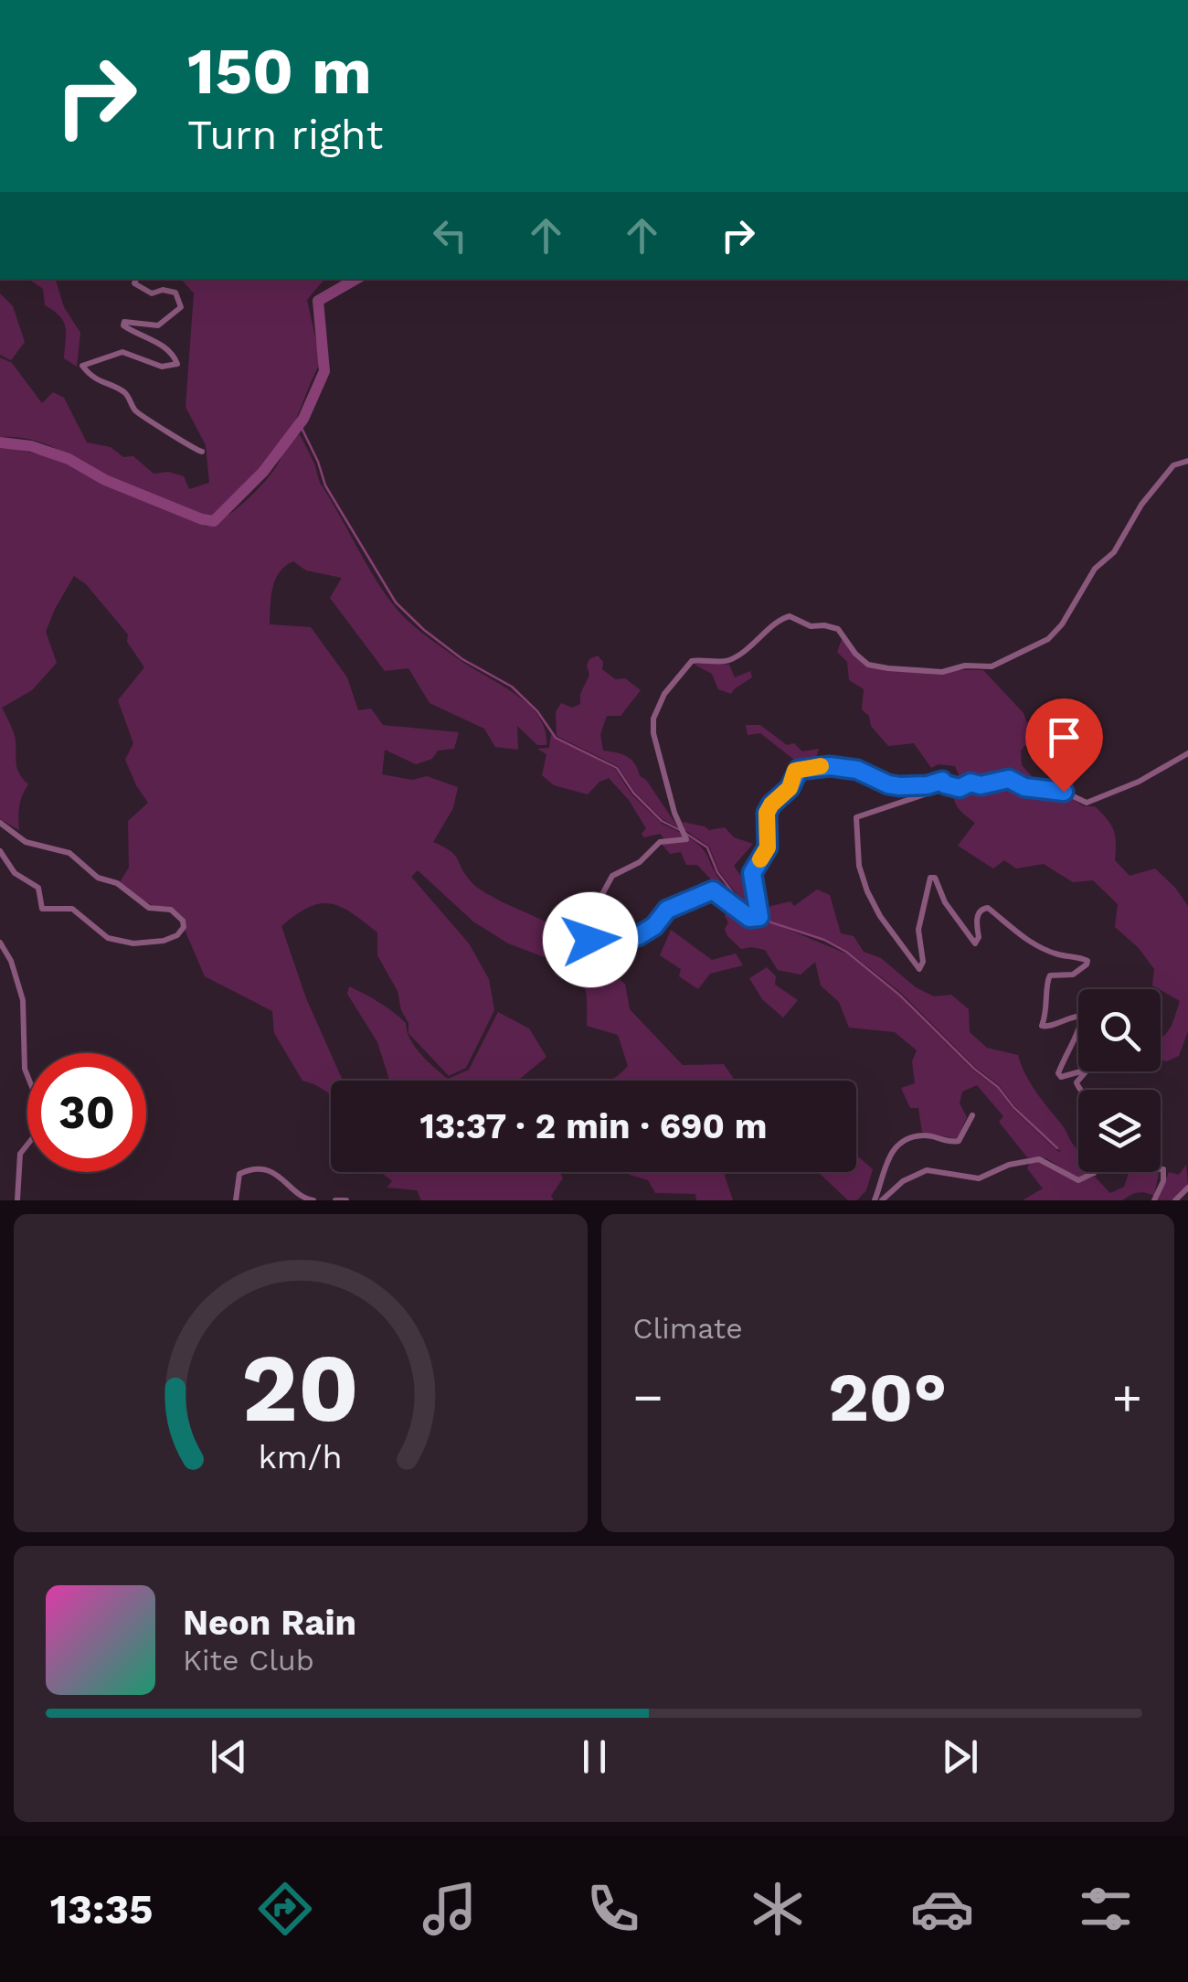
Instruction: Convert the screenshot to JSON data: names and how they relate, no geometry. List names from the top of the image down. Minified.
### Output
{"page":{"turn":["150 m","Turn right"],"limit":"30","trip":"13:37 · 2 min · 690 m","tile":"Climate","heat":["−","20°","+"],"song":["Neon Rain","Kite Club"],"tabs":"13:35","gauge":["20","km/h"]}}
